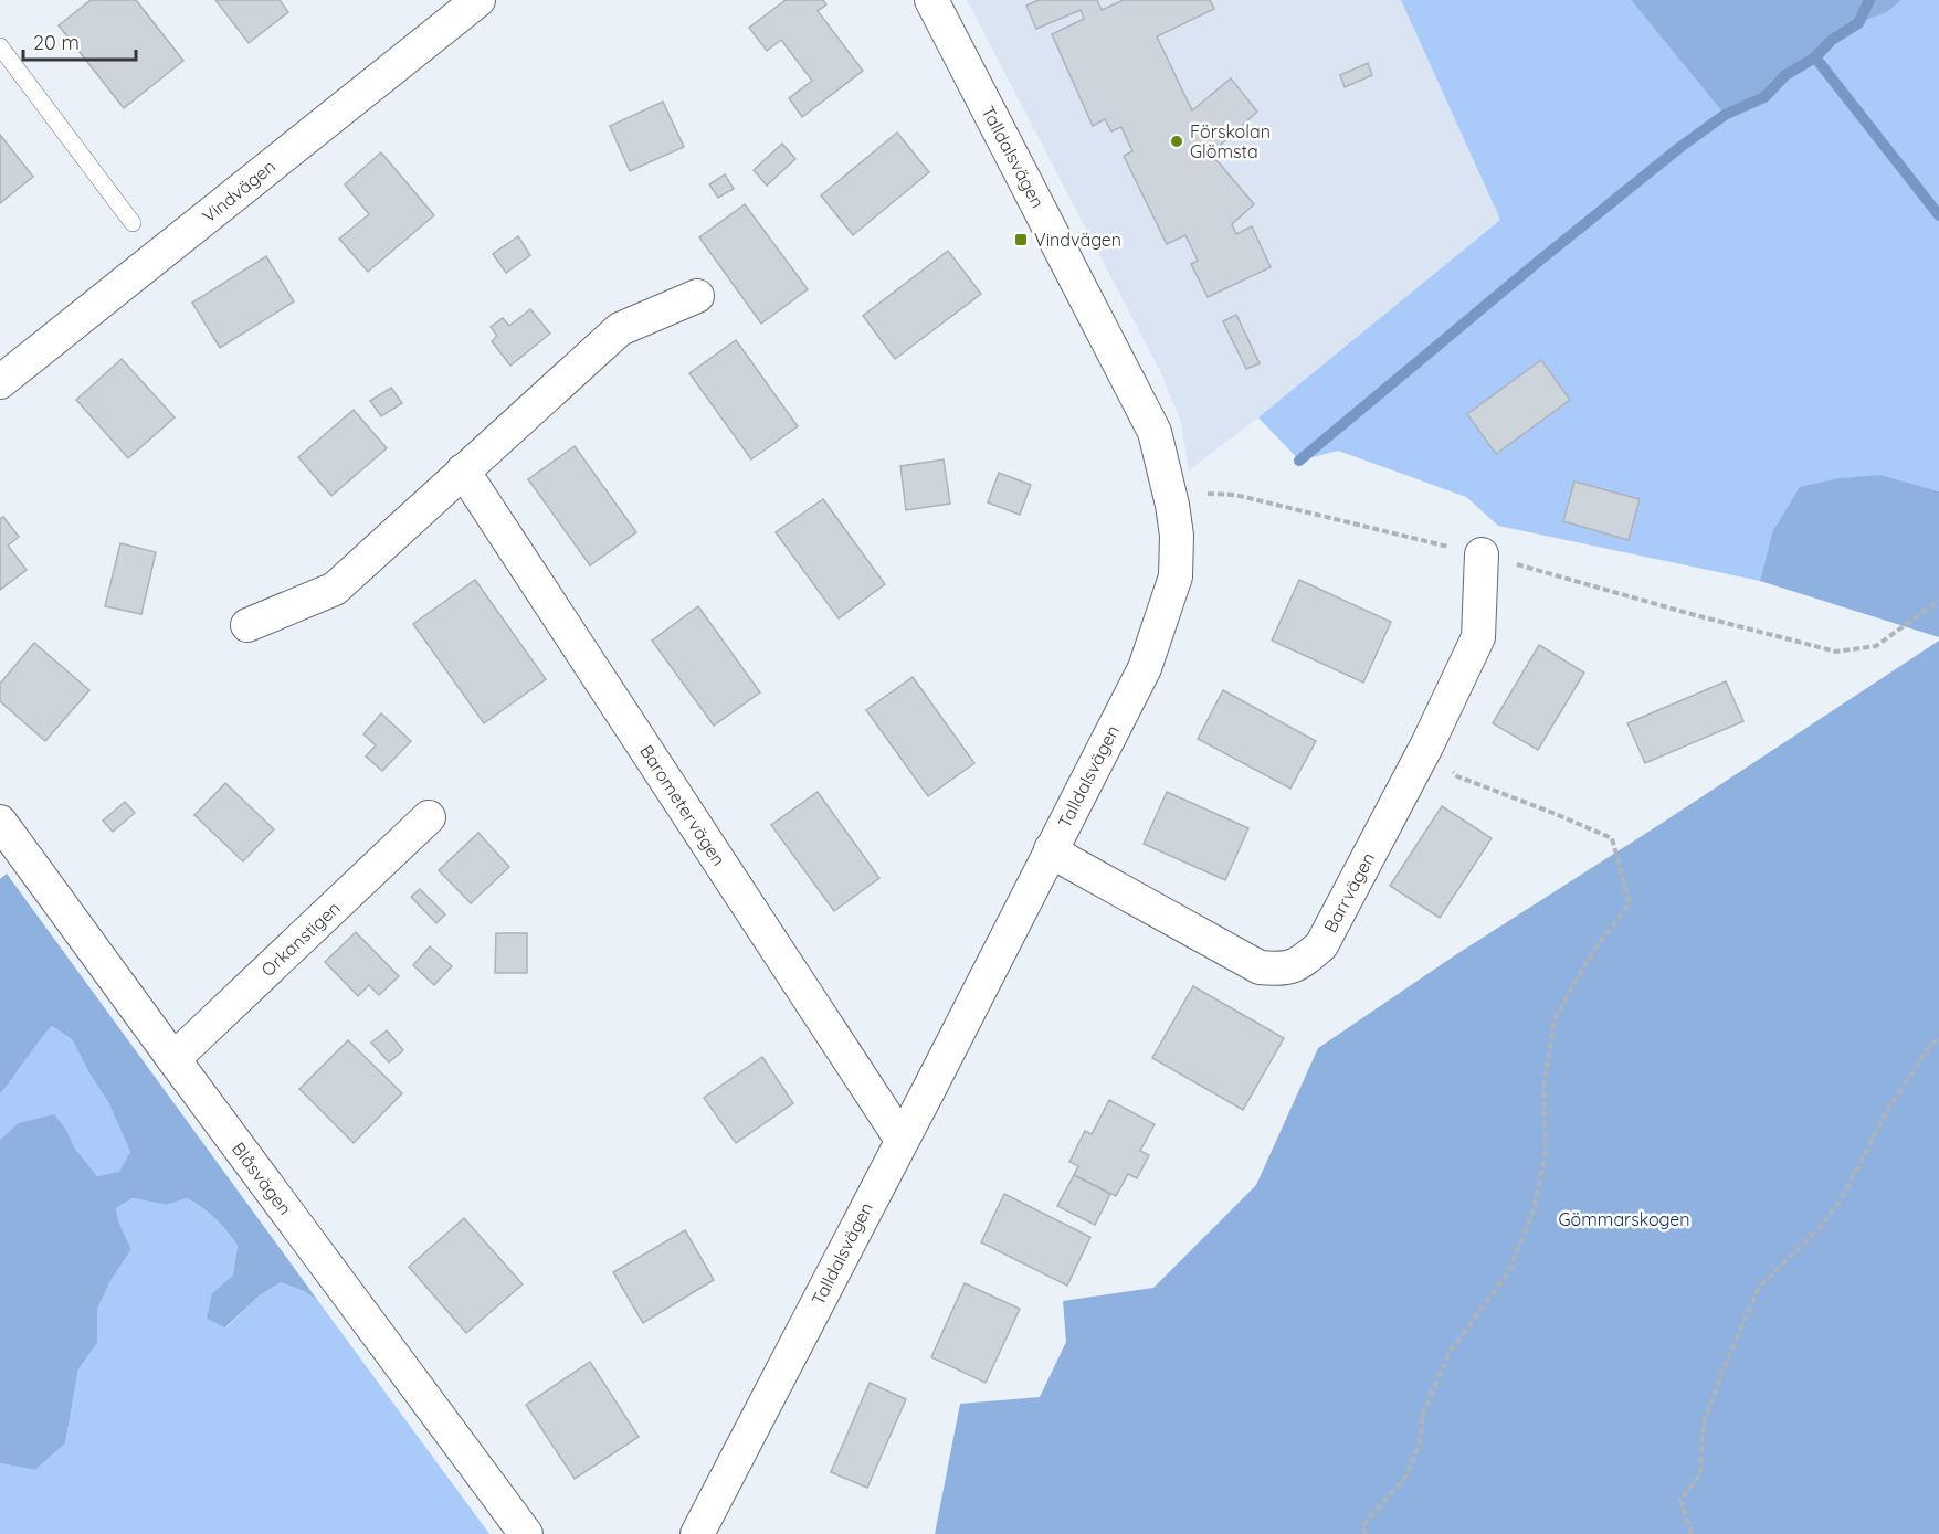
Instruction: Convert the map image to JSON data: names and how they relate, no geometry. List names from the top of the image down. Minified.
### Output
{"streets":{"street":["Talldalsvägen","Vindvägen","Barometervägen","Barrvägen","Orkanstigen","Blåsvägen"]},"crossings":[["Talldalsvägen","Barometervägen"],["Talldalsvägen","Barrvägen"],["Orkanstigen","Blåsvägen"]],"parks":["Gömmarskogen"],"places":{"other":["Förskolan Glömsta"],"transit":["Vindvägen"]},"scale_bar":"20 m"}
